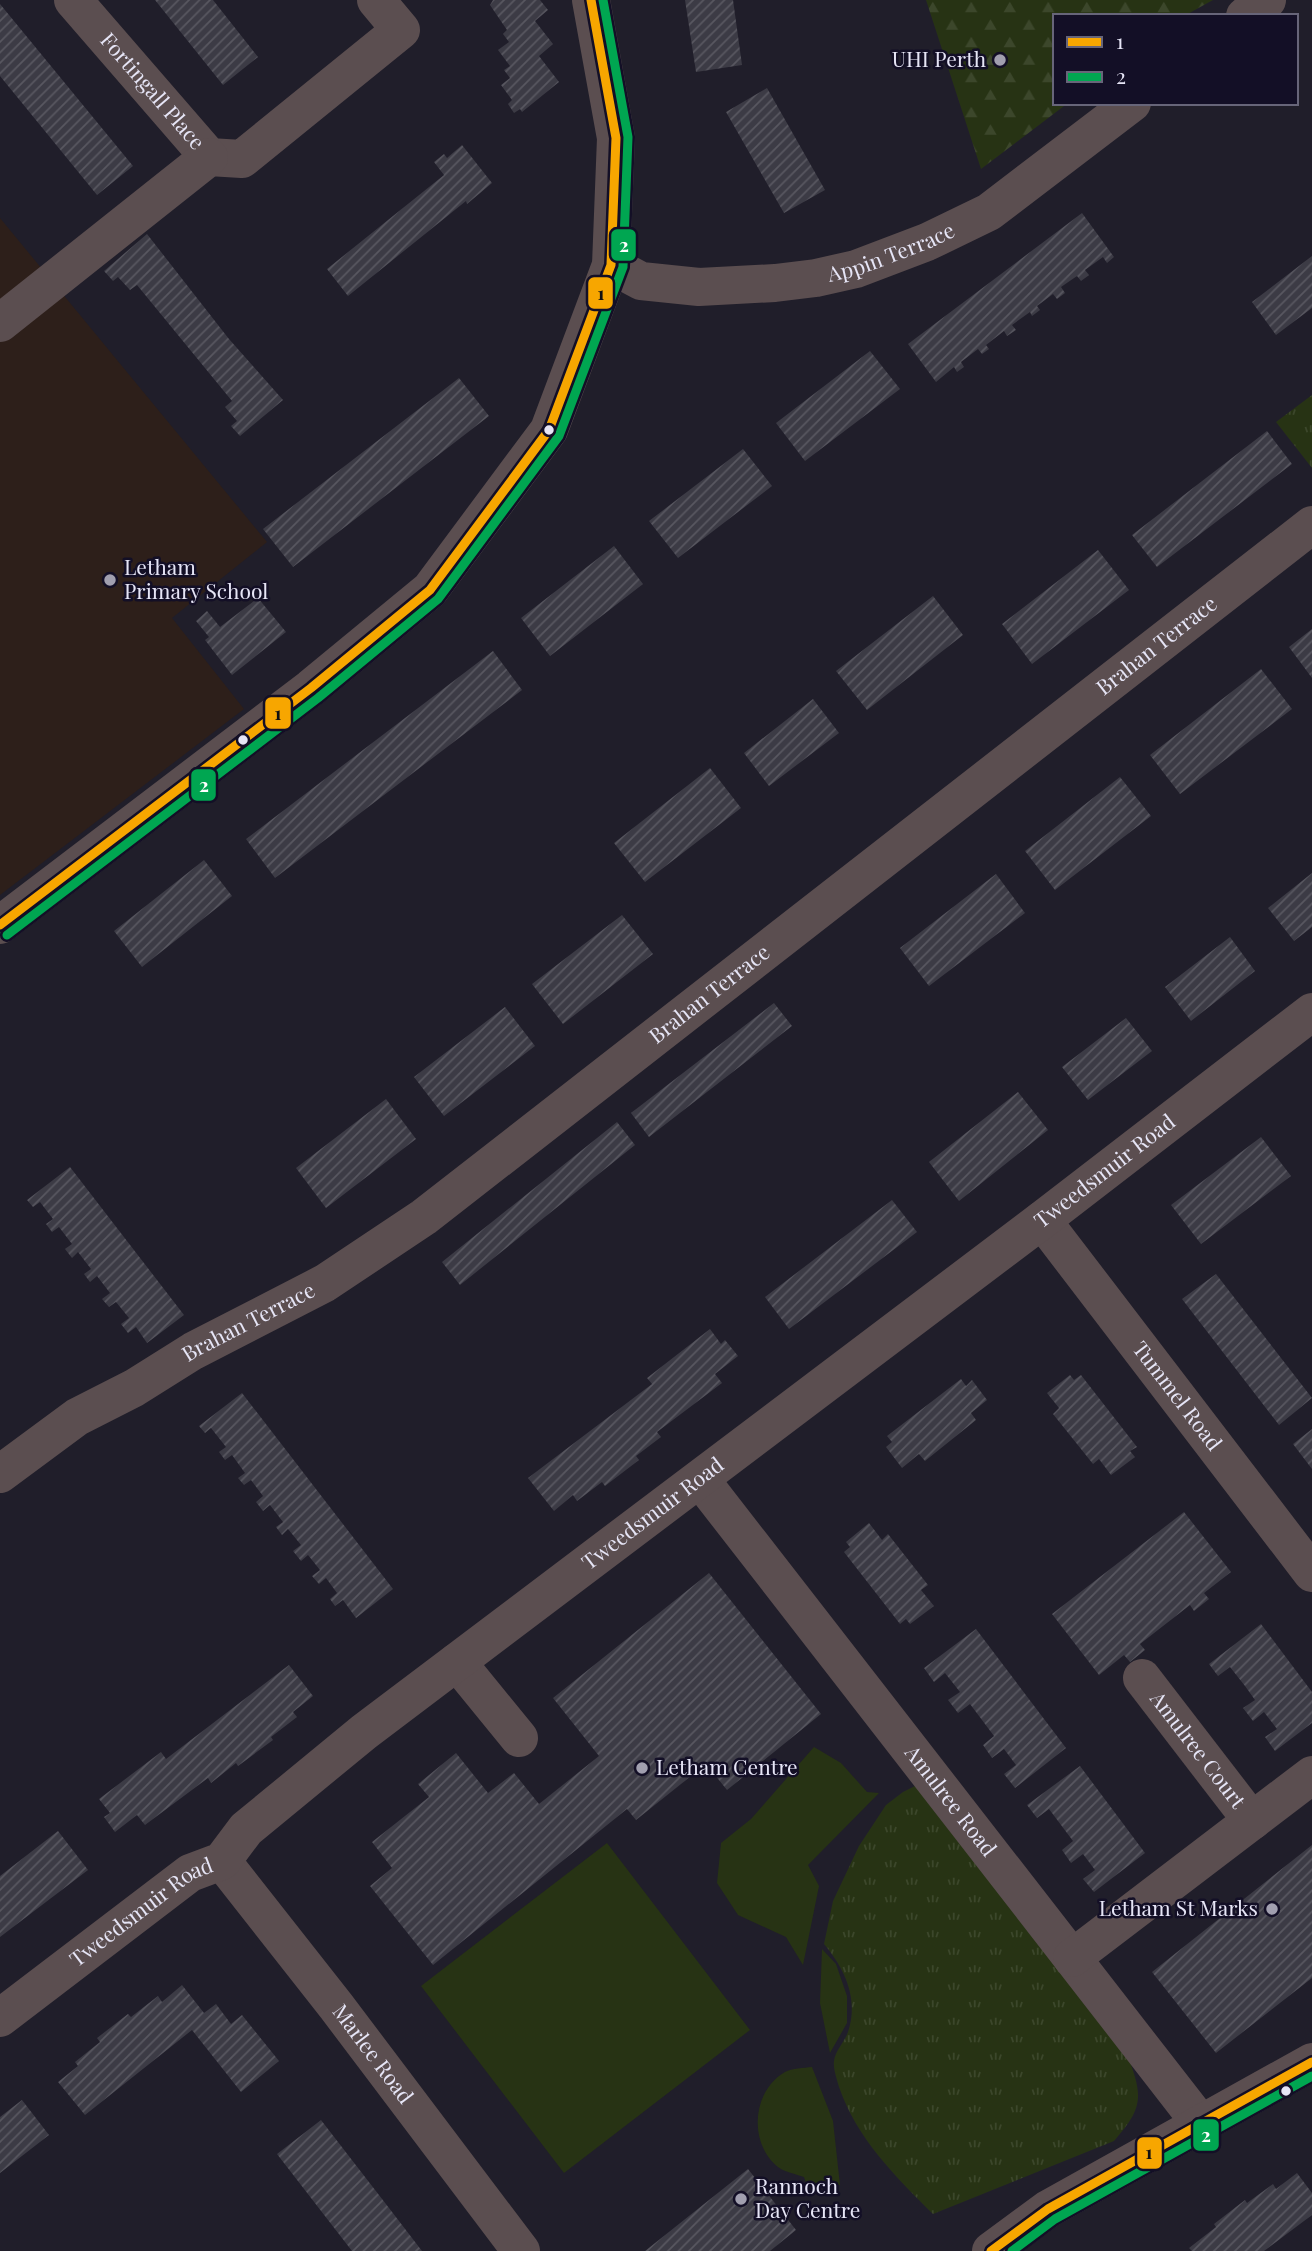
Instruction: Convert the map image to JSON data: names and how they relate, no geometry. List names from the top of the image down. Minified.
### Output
{"streets":{"street":["Fortingall Place","Appin Terrace","Brahan Terrace","Tweedsmuir Road","Tummel Road","Amulree Court","Amulree Road","Marlee Road"]},"crossings":[["Tweedsmuir Road","Tummel Road"],["Tweedsmuir Road","Amulree Road"],["Tweedsmuir Road","Marlee Road"],["Amulree Court","Amulree Road"]],"places":["UHI Perth","Letham Primary School","Letham Centre","Letham St Marks","Rannoch Day Centre"],"lines":["transit line 1","transit line 2"],"legend":["1","2"]}
